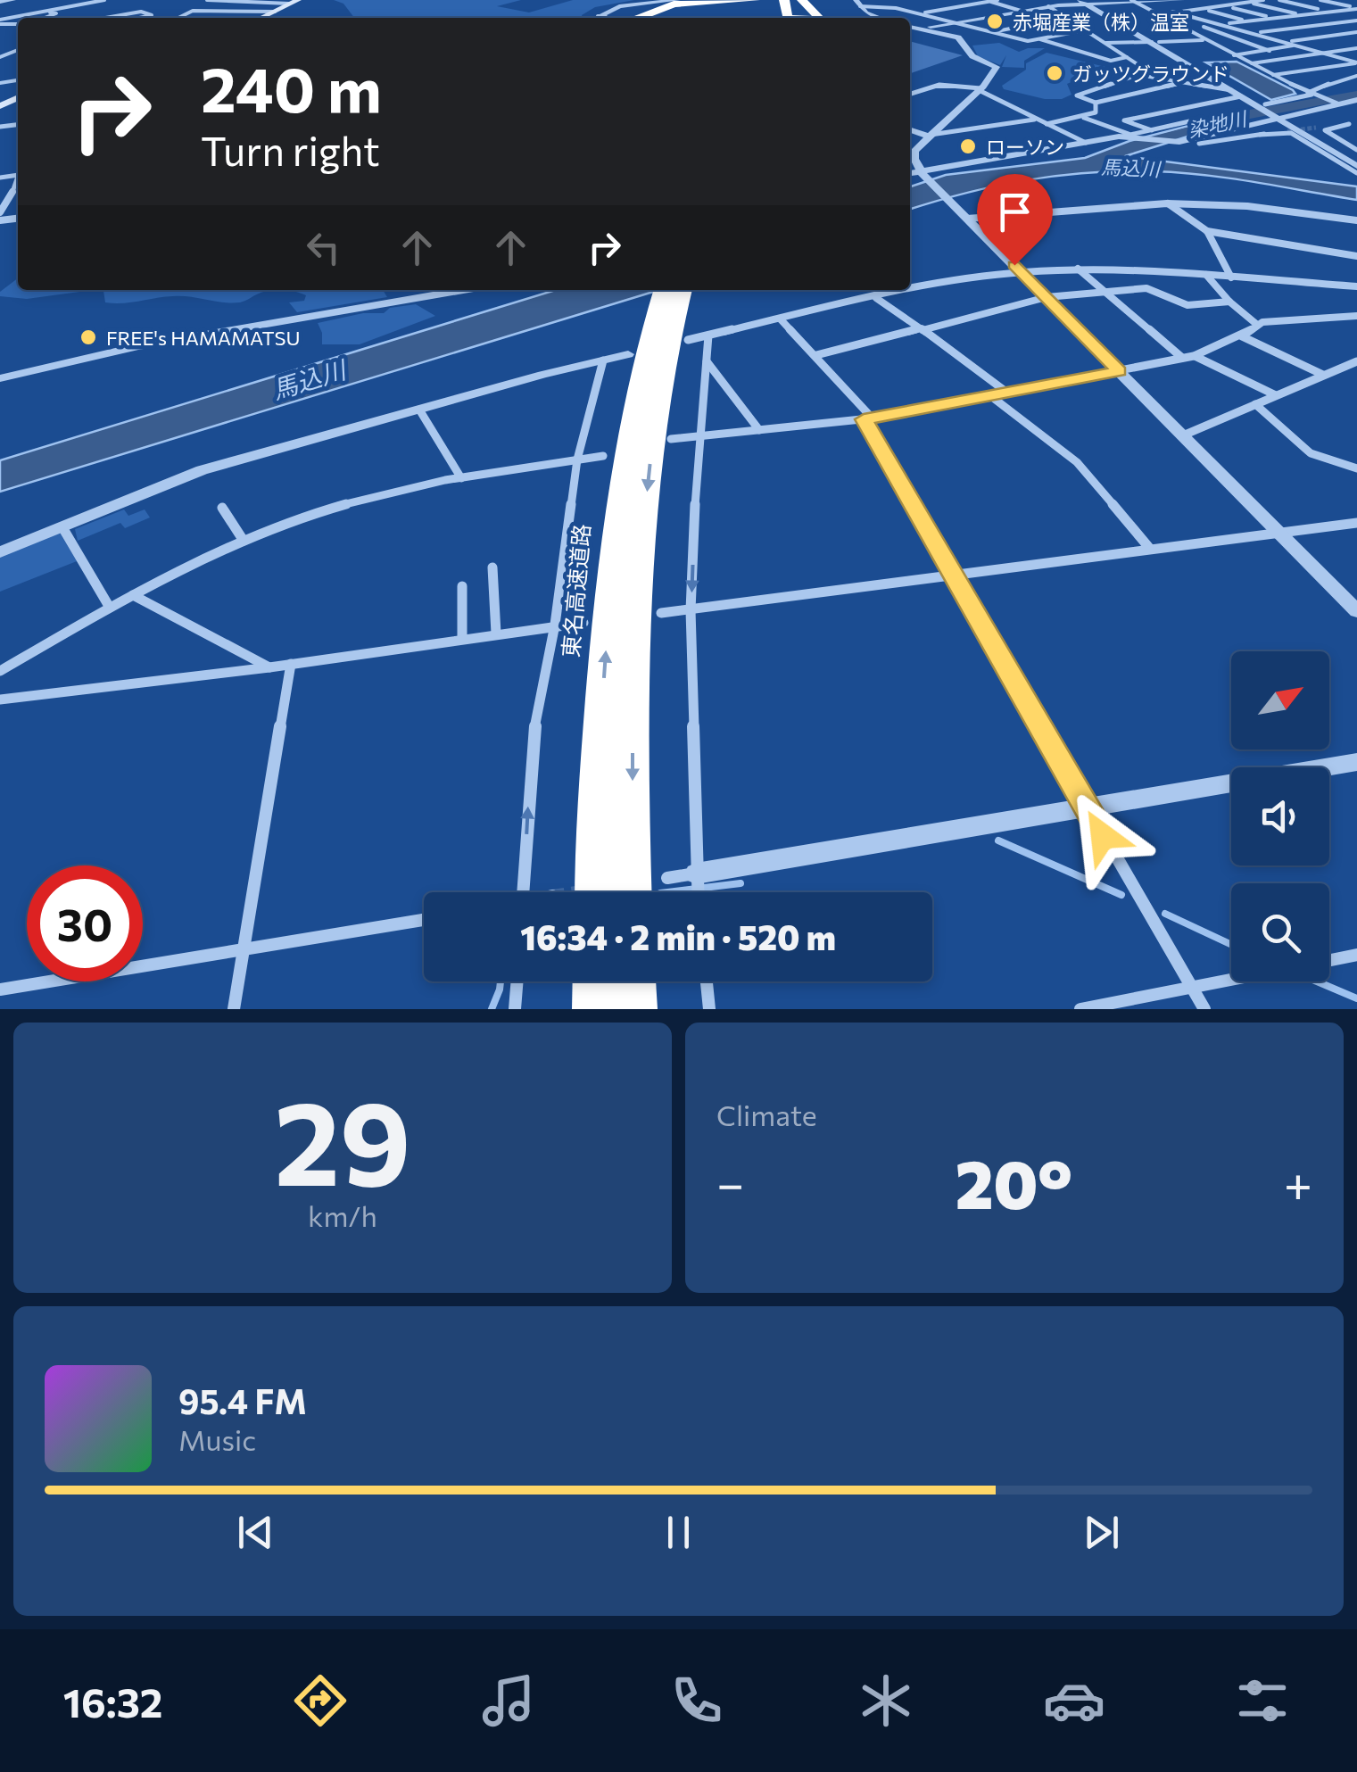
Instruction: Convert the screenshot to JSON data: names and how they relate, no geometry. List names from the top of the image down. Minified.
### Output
{"streets":{"highway":["東名高速道路"]},"water":["染地川","馬込川"],"places":["赤堀産業（株）温室","ガッツグラウンド","ローソン","FREE's HAMAMATSU"],"north":"top right","page":{"turn":["240 m","Turn right"],"limit":"30","trip":"16:34 · 2 min · 520 m","tile":[["29","km/h"],"Climate"],"heat":["−","20°","+"],"song":["95.4 FM","Music"],"tabs":"16:32"}}
